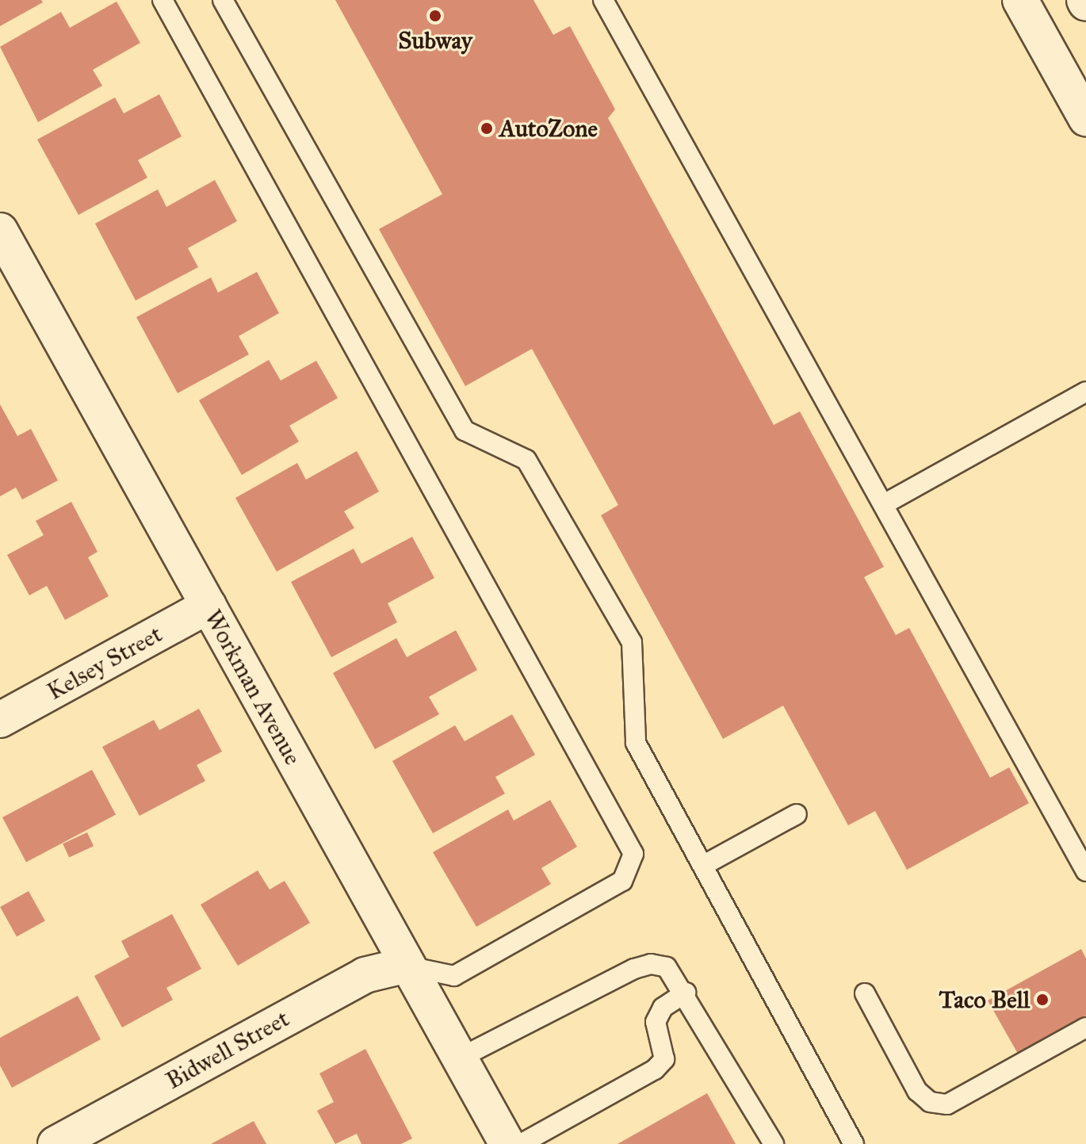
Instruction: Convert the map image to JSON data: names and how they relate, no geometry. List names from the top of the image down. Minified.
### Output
{"streets":{"street":["Kelsey Street","Workman Avenue","Bidwell Street"]},"crossings":[["Kelsey Street","Workman Avenue"],["Workman Avenue","Bidwell Street"]],"places":["Subway","AutoZone","Taco Bell"]}
